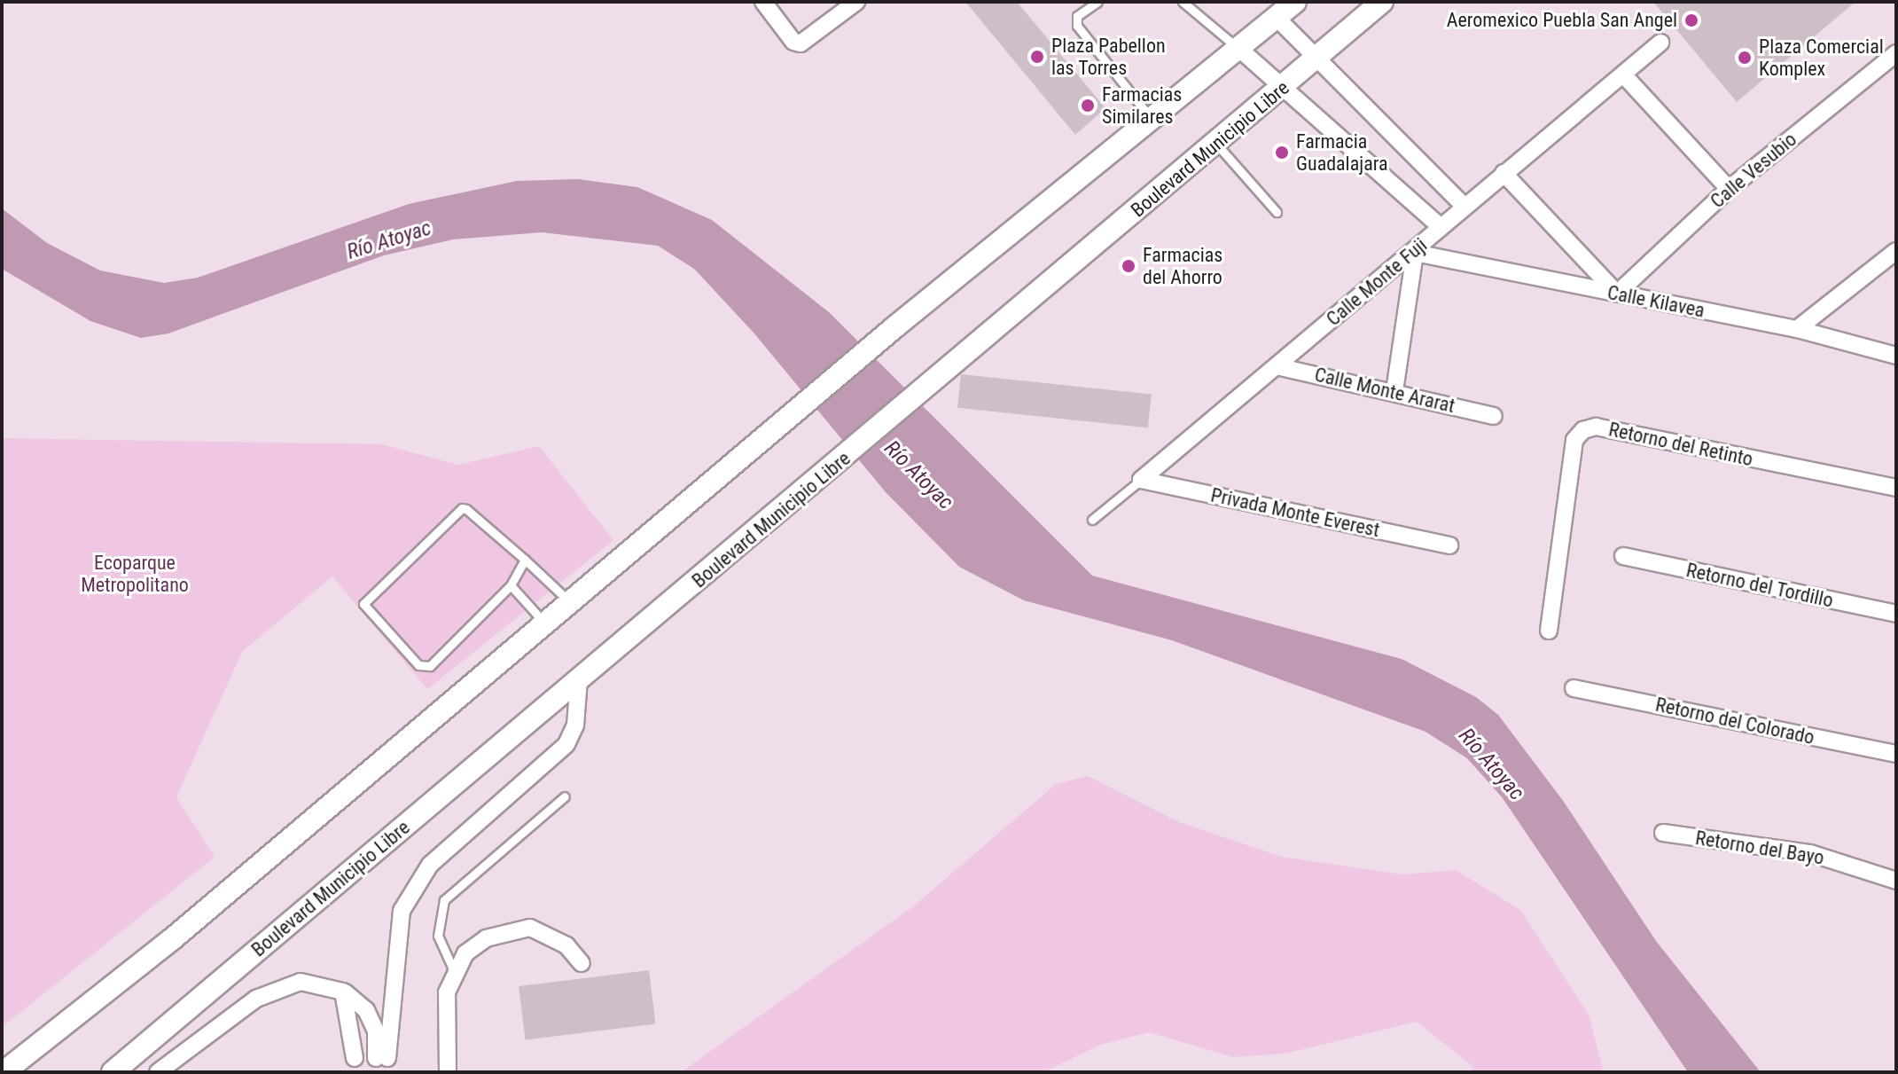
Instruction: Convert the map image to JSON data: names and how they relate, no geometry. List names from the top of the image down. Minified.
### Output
{"streets":{"main road":["Boulevard Municipio Libre"],"street":["Calle Vesubio","Calle Monte Fuji","Calle Kilavea","Calle Monte Ararat","Retorno del Retinto","Privada Monte Everest","Retorno del Tordillo","Retorno del Colorado","Retorno del Bayo"]},"crossings":[["Calle Vesubio","Calle Kilavea"],["Calle Monte Fuji","Calle Kilavea"],["Calle Monte Fuji","Calle Monte Ararat"],["Calle Monte Fuji","Privada Monte Everest"]],"water":["Río Atoyac"],"parks":["Ecoparque Metropolitano"],"places":["Aeromexico Puebla San Angel","Plaza Pabellon las Torres","Plaza Comercial Komplex","Farmacias Similares","Farmacia Guadalajara","Farmacias del Ahorro"]}
